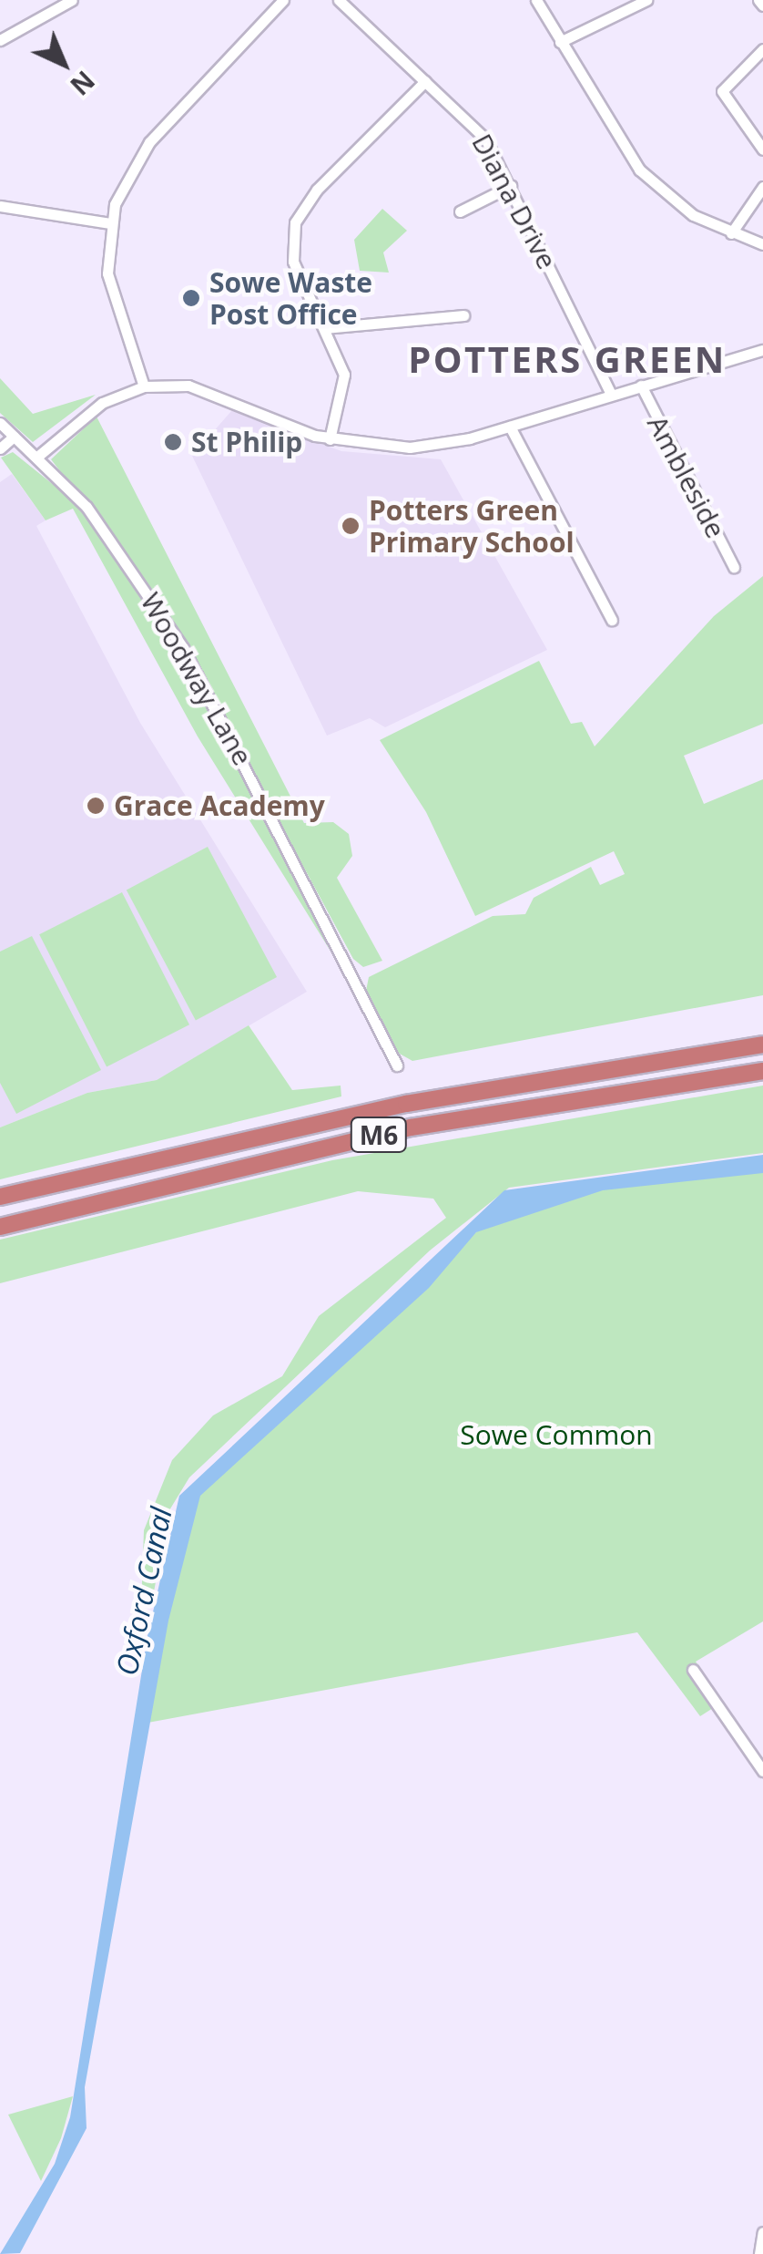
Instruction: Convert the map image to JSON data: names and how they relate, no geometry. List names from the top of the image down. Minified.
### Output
{"streets":{"highway":["M6"],"street":["Diana Drive","Ambleside","Woodway Lane"]},"districts":["POTTERS GREEN"],"water":["Oxford Canal"],"parks":["Sowe Common"],"places":["Sowe Waste Post Office","St Philip","Potters Green Primary School","Grace Academy"],"north":"bottom right"}
